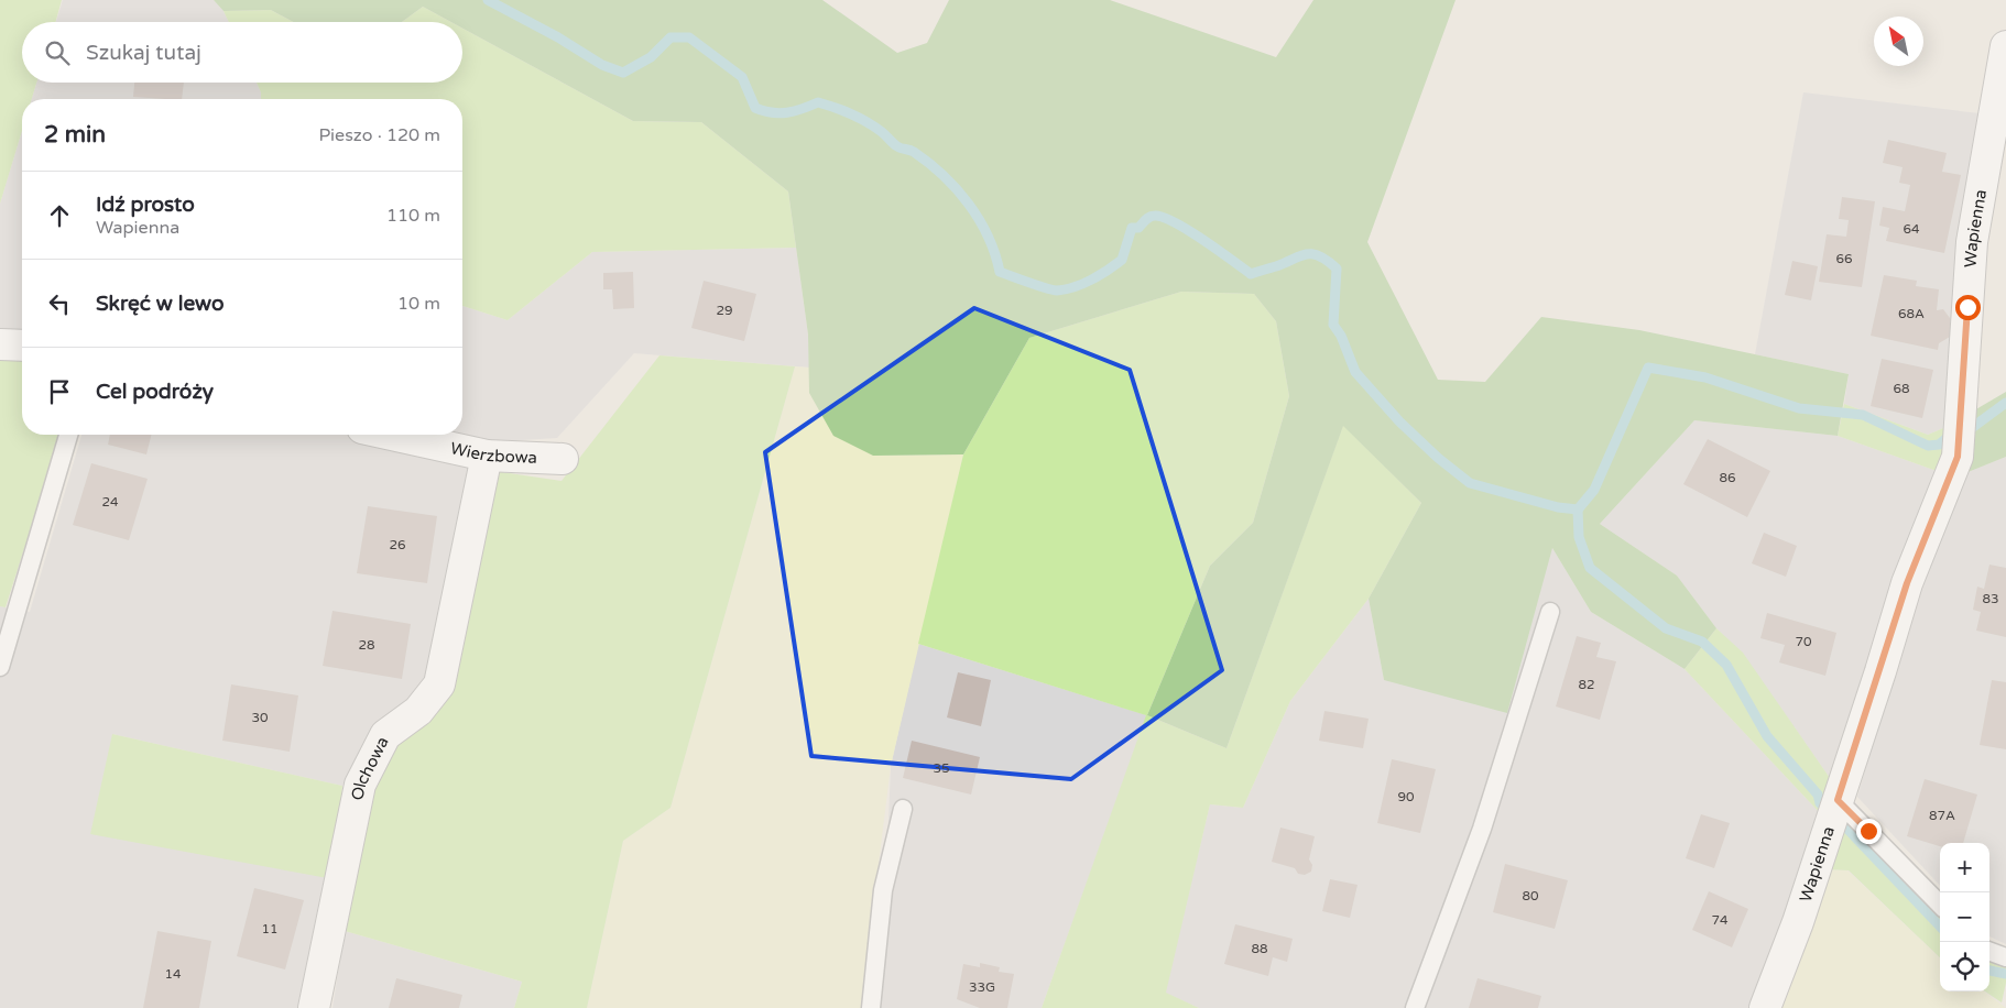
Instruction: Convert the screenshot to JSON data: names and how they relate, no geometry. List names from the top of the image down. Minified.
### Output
{"streets":{"street":["Wapienna","Wierzbowa","Olchowa"]},"crossings":[["Wierzbowa","Olchowa"]],"house_numbers":["64","66","29","68A","68","86","24","26","83","70","28","82","30","35","90","87A","80","74","11","88","14","33G"],"north":"top left","page":{"search":"Szukaj tutaj","heading":["2 min","Pieszo · 120 m"],"list":[["Idź prosto","Wapienna","110 m"],["Skręć w lewo","10 m"],"Cel podróży"],"map_buttons":["+","−"]}}
